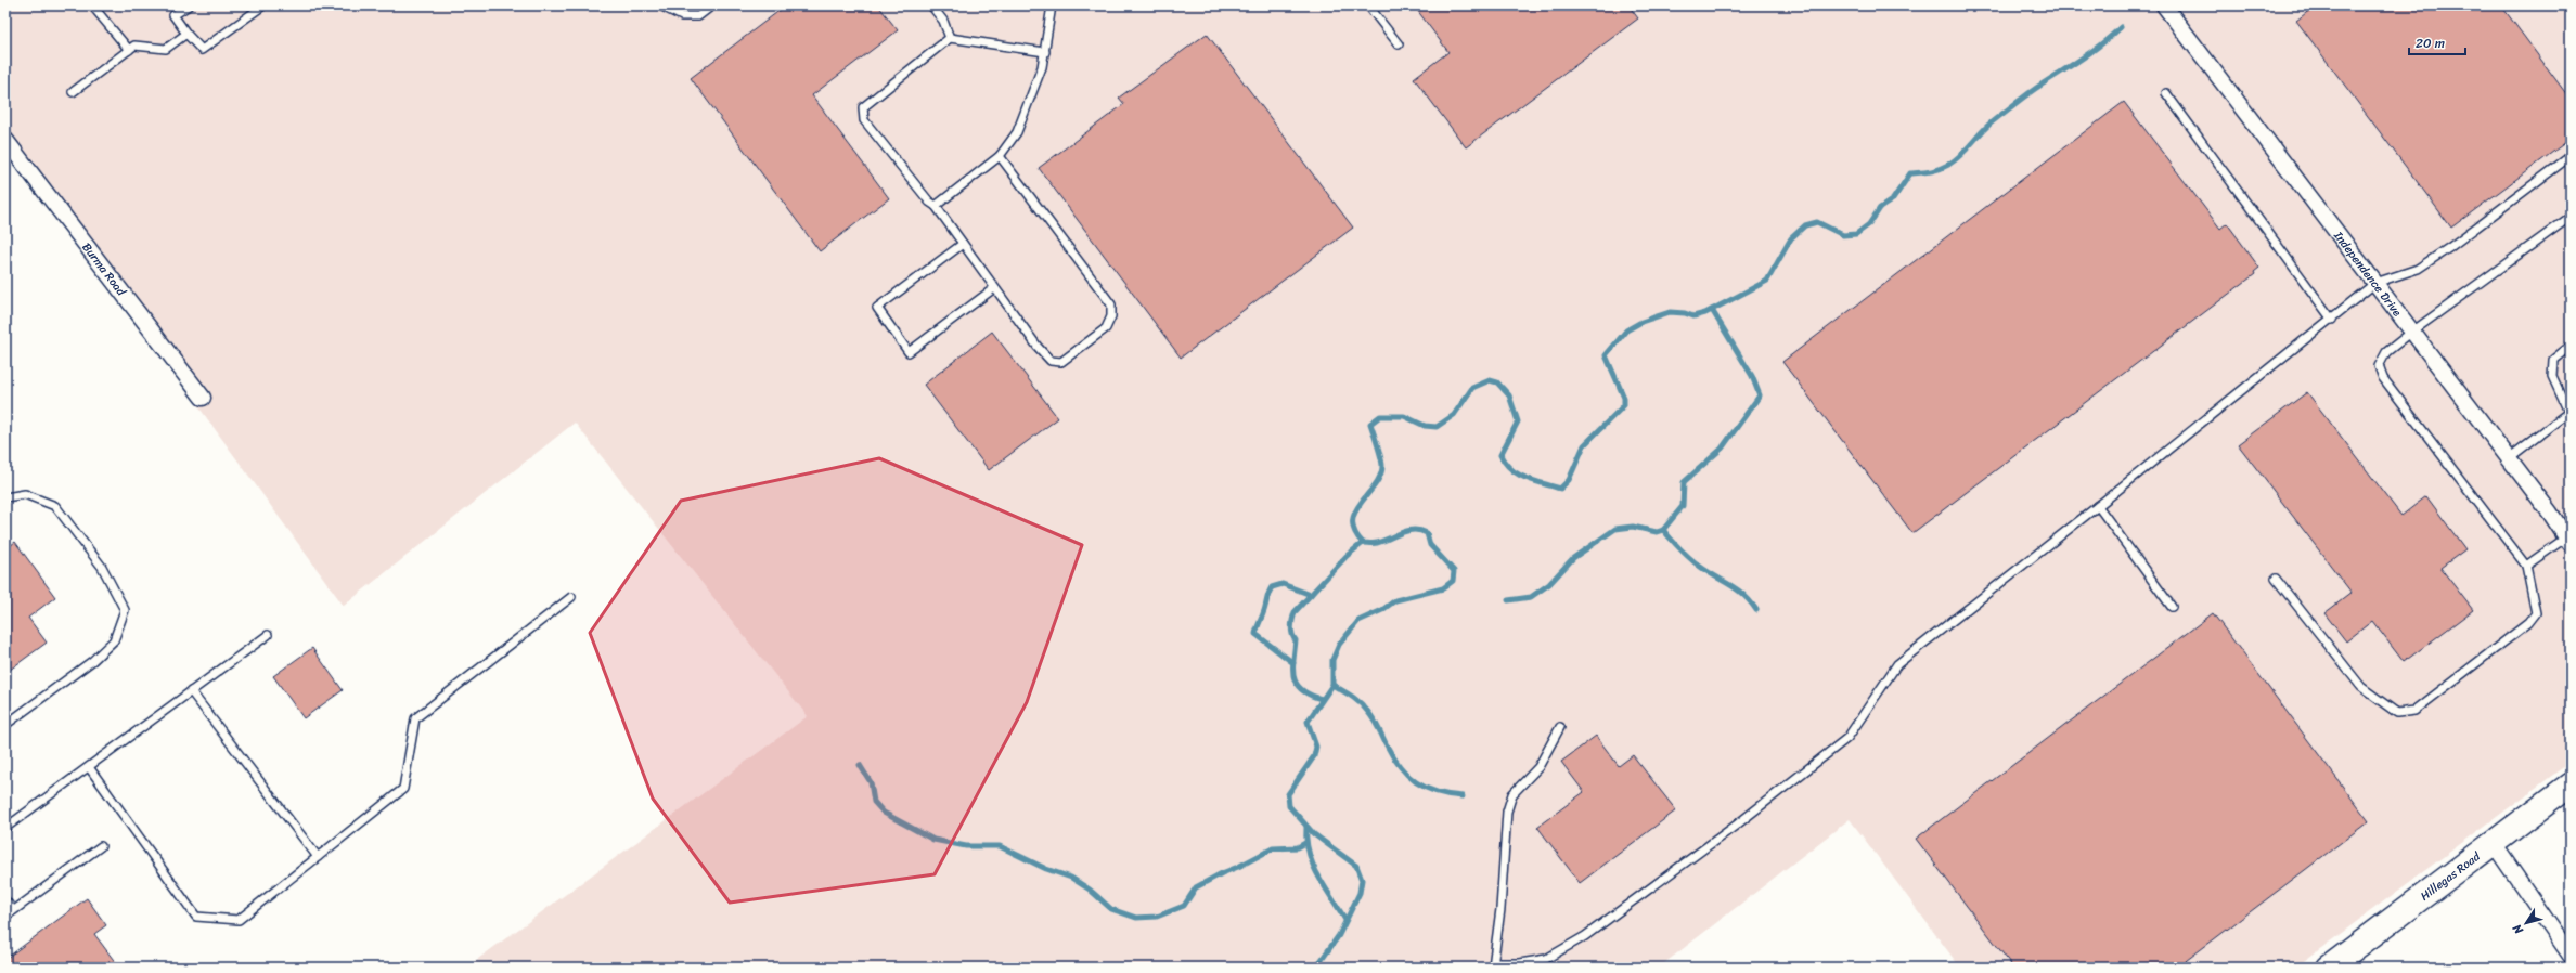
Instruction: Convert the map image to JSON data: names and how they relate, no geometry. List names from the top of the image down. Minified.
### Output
{"streets":{"main road":["Hillegas Road"],"street":["Burma Road","Independence Drive"]},"scale_bar":"20 m","north":"bottom left"}
